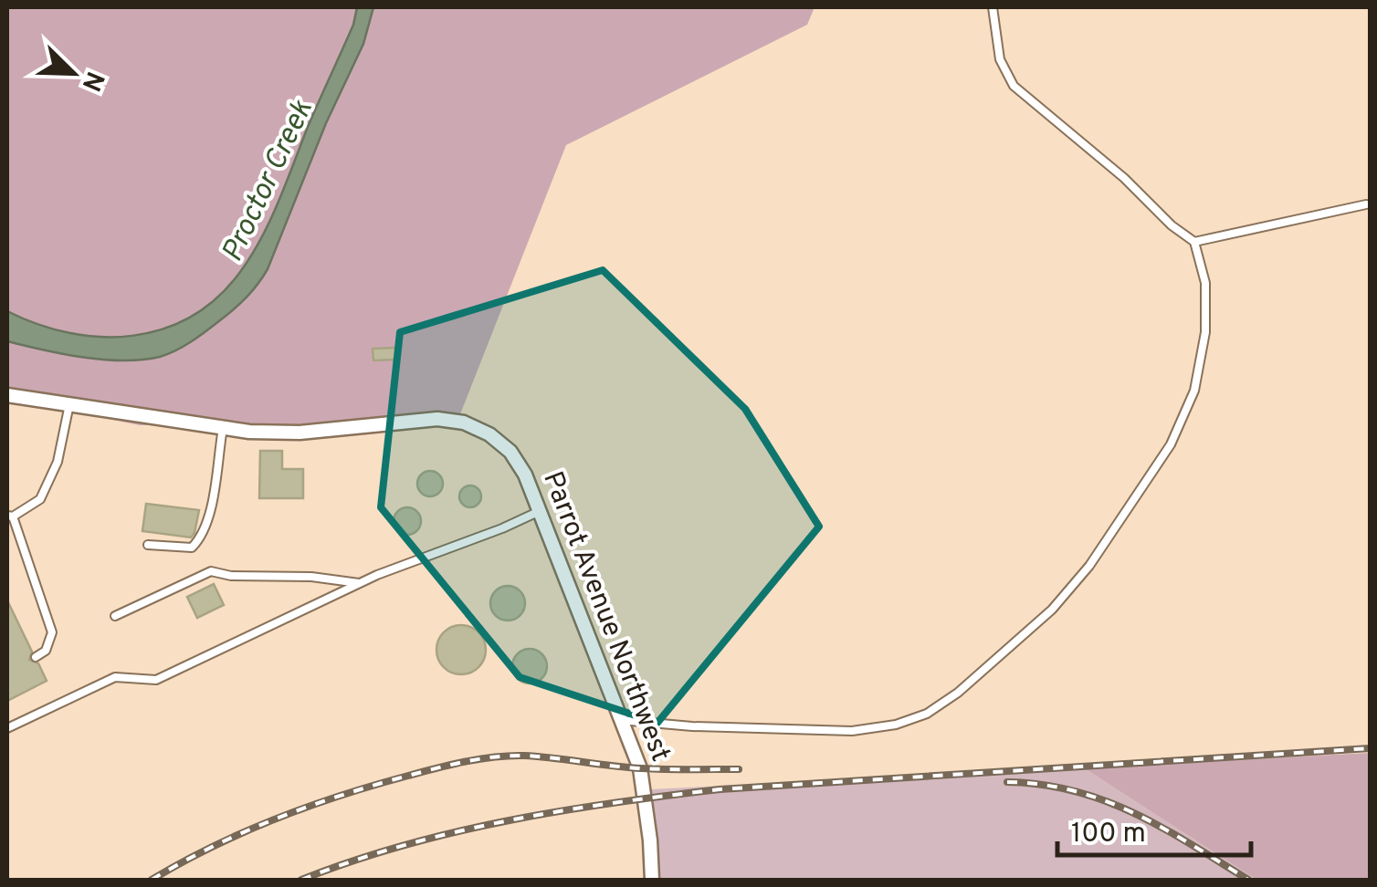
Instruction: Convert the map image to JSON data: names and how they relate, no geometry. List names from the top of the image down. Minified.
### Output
{"streets":{"street":["Parrot Avenue Northwest"]},"water":["Proctor Creek"],"scale_bar":"100 m","north":"bottom right"}
